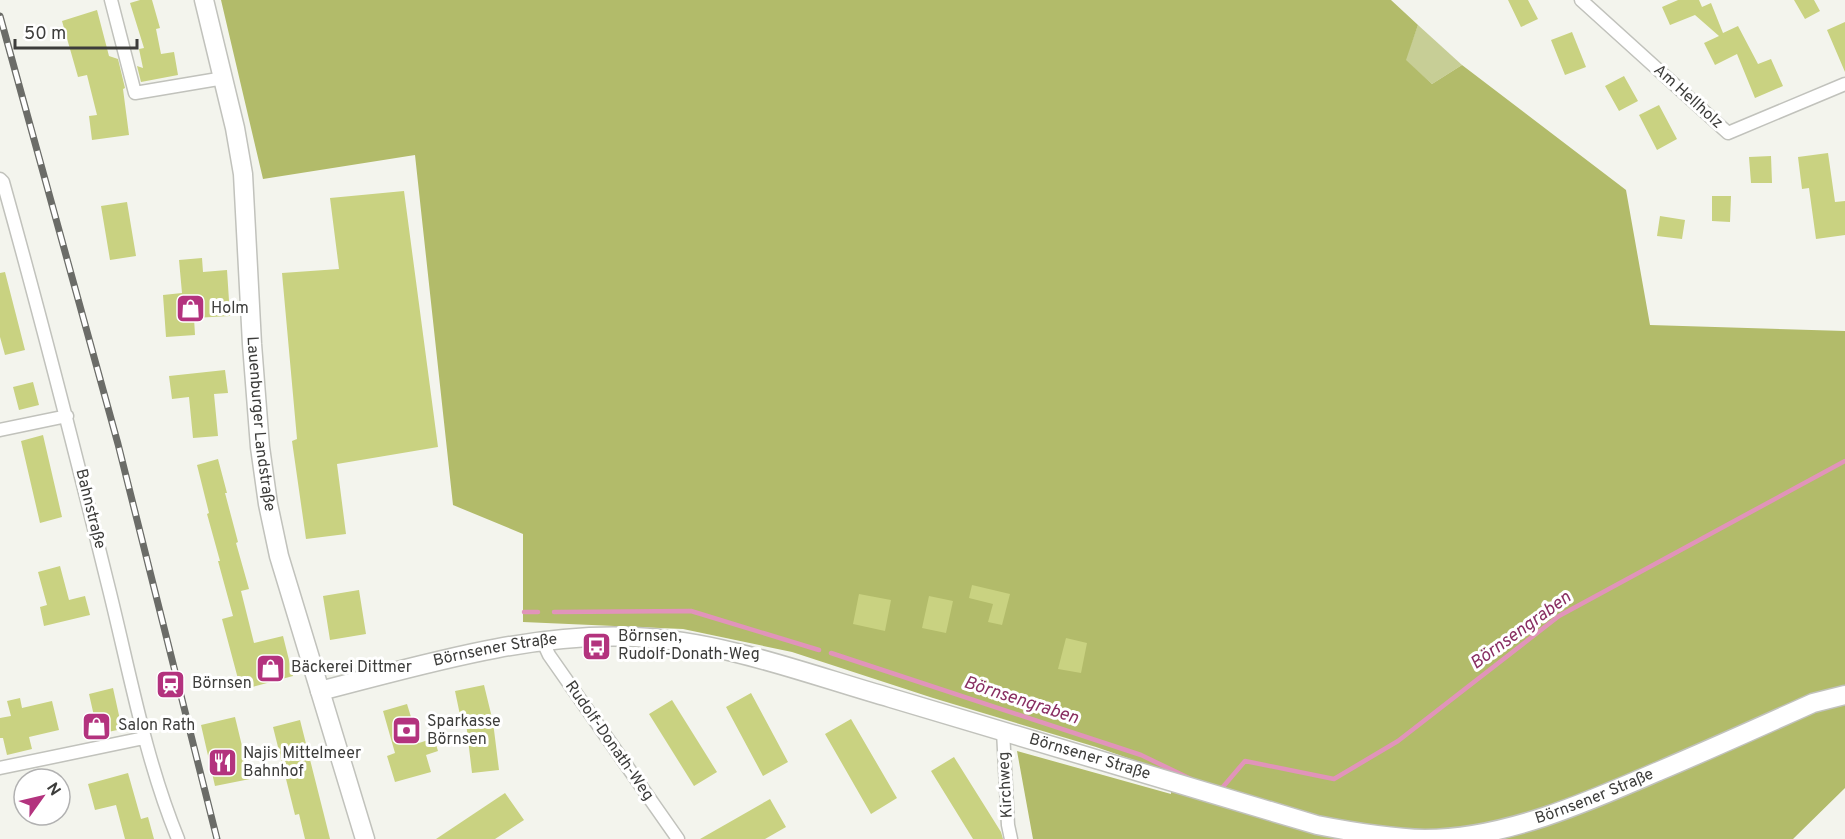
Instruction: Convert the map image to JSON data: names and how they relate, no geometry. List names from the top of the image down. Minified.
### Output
{"streets":{"street":["Am Hellholz","Lauenburger Landstraße","Bahnstraße","Börnsener Straße","Rudolf-Donath-Weg","Kirchweg"]},"crossings":[["Lauenburger Landstraße","Börnsener Straße"],["Börnsener Straße","Rudolf-Donath-Weg"],["Börnsener Straße","Kirchweg"]],"water":["Börnsengraben"],"places":{"shop":["Holm","Bäckerei Dittmer","Salon Rath"],"bus stop":["Börnsen, Rudolf-Donath-Weg"],"station":["Börnsen"],"bank":["Sparkasse Börnsen"],"restaurant":["Najis Mittelmeer Bahnhof"]},"scale_bar":"50 m","north":"top right"}
